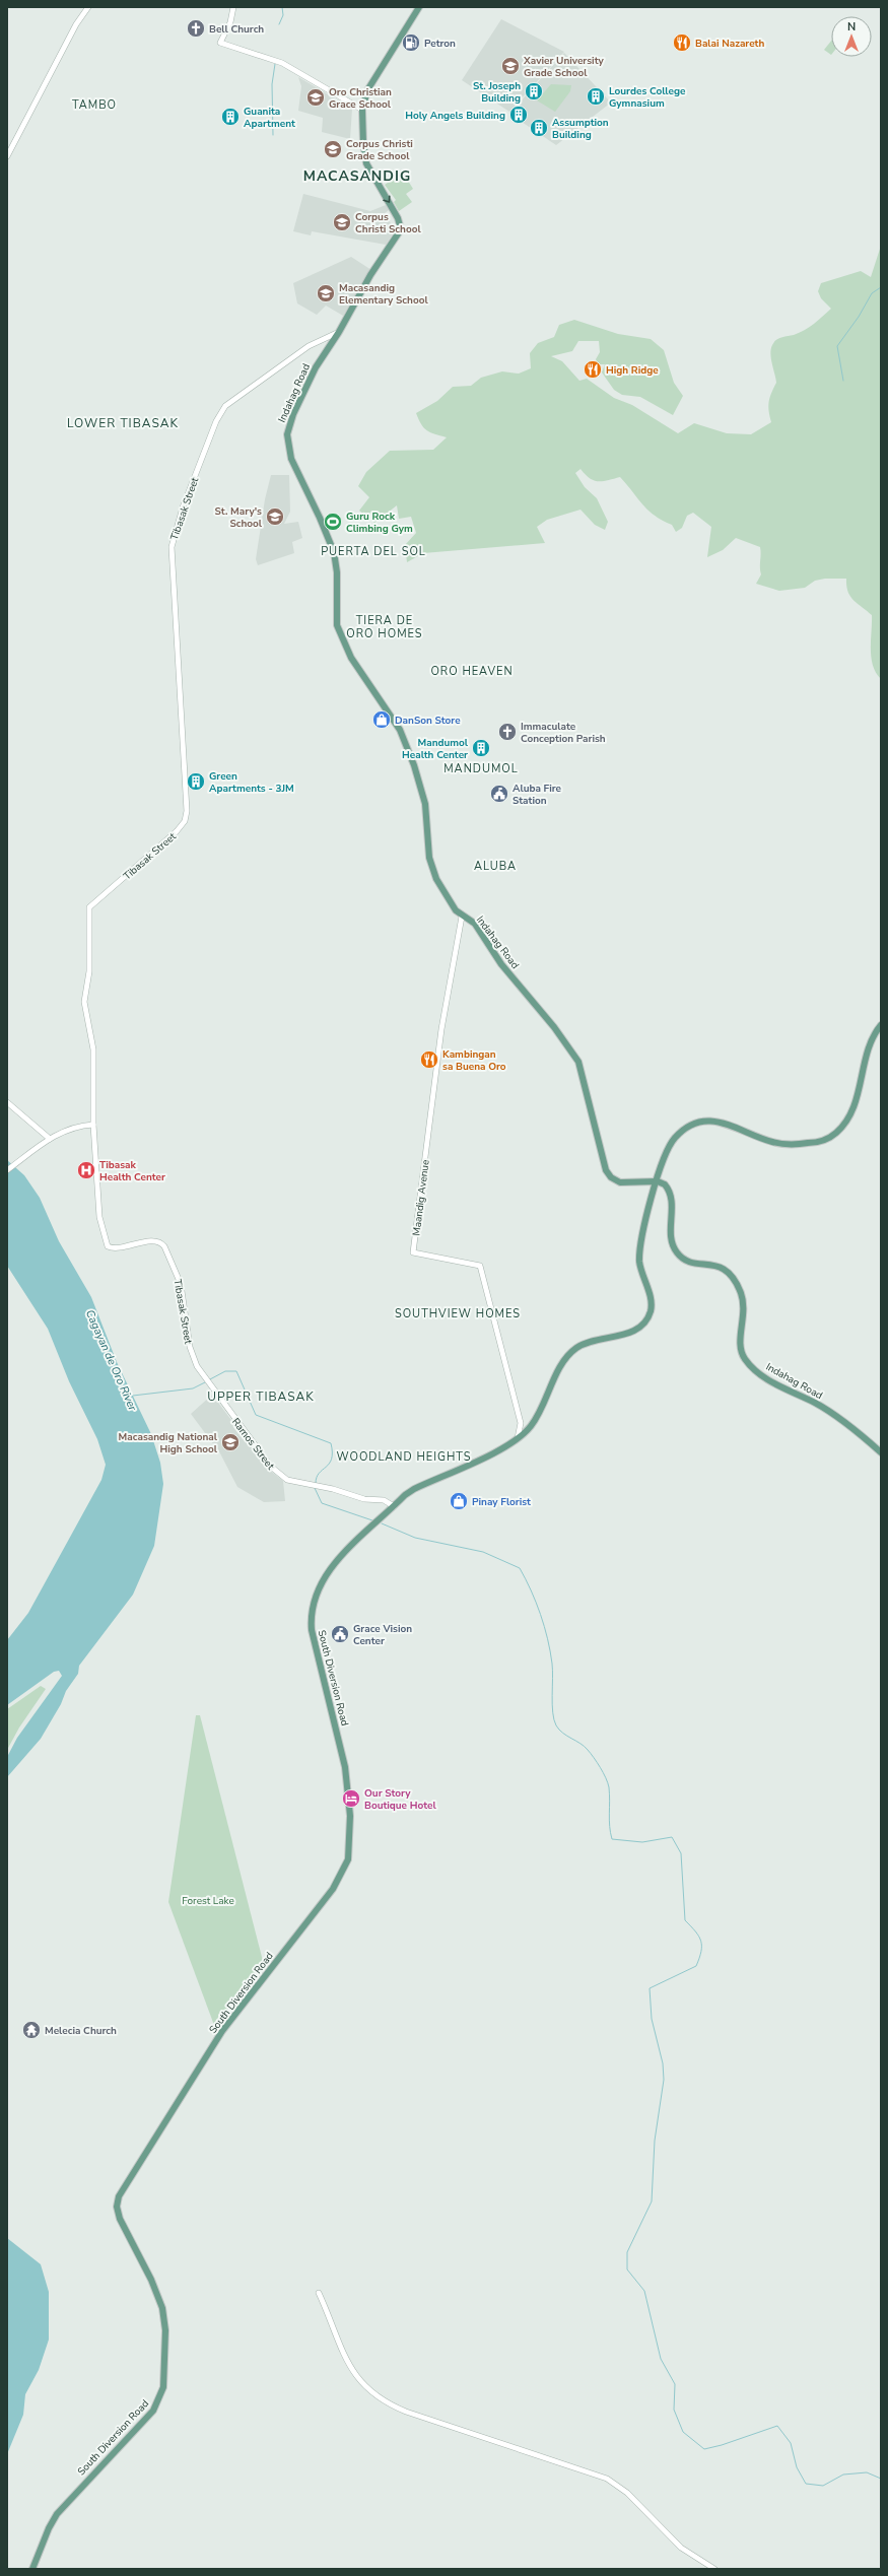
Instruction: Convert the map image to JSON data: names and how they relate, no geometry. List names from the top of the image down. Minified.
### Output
{"streets":{"main road":["Indahag Road","South Diversion Road"],"street":["Tibasak Street","Maandig Avenue","Ramos Street"]},"crossings":[["Indahag Road","Tibasak Street"],["Indahag Road","Maandig Avenue"],["Indahag Road","South Diversion Road"],["Tibasak Street","Ramos Street"],["Maandig Avenue","South Diversion Road"],["Ramos Street","South Diversion Road"]],"districts":["TAMBO","MACASANDIG","LOWER TIBASAK","PUERTA DEL SOL","TIERA DE ORO HOMES","ORO HEAVEN","MANDUMOL","ALUBA","SOUTHVIEW HOMES","UPPER TIBASAK","WOODLAND HEIGHTS"],"water":["Cagayan de Oro River"],"parks":["Forest Lake"],"places":{"church":["Bell Church","Immaculate Conception Parish"],"fuel station":["Petron"],"restaurant":["Balai Nazareth","High Ridge","Kambingan sa Buena Oro"],"school or university":["Xavier University Grade School","Oro Christian Grace School","Corpus Christi Grade School","Corpus Christi School","Macasandig Elementary School","St. Mary's School","Macasandig National High School"],"building":["St. Joseph Building","Lourdes College Gymnasium","Holy Angels Building","Guanita Apartment","Assumption Building","Mandumol Health Center","Green Apartments - 3JM"],"sports":["Guru Rock Climbing Gym"],"shop":["DanSon Store","Pinay Florist"],"public building":["Aluba Fire Station","Grace Vision Center"],"hospital":["Tibasak Health Center"],"hotel":["Our Story Boutique Hotel"],"temple":["Melecia Church"]},"north":"top"}
